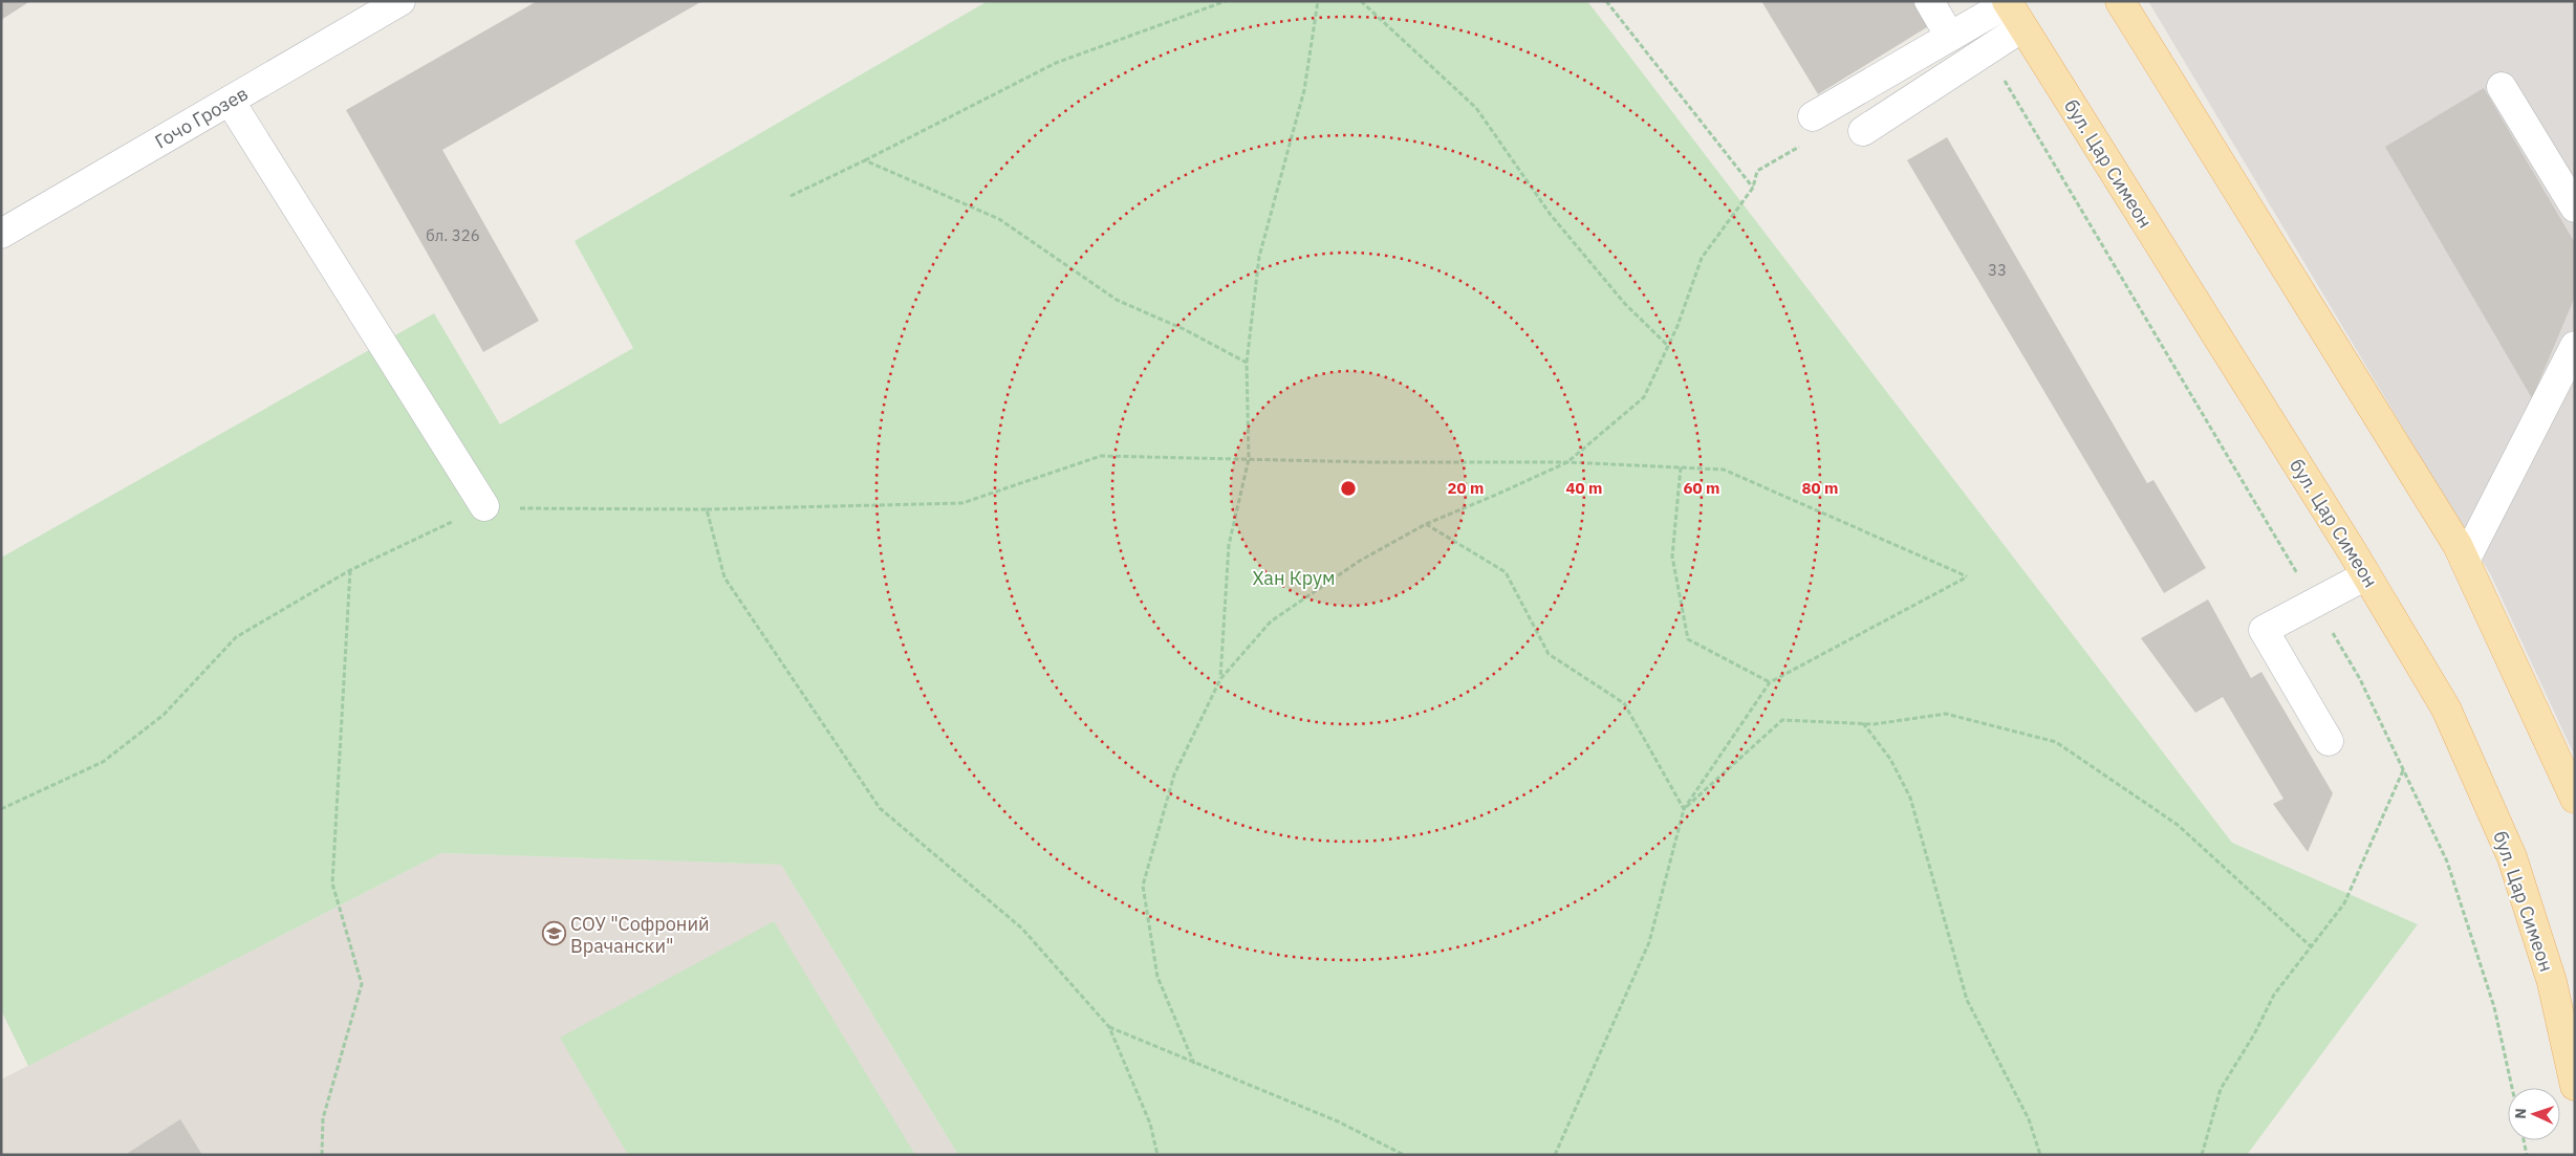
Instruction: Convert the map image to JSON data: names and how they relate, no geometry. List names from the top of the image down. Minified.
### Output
{"streets":{"main road":["бул. Цар Симеон"],"street":["Гочо Грозев"]},"parks":["Хан Крум"],"places":{"school or university":["СОУ \"Софроний Врачански\""]},"house_numbers":["бл. 326","33"],"north":"left","rings":["20 m","40 m","60 m","80 m"]}
